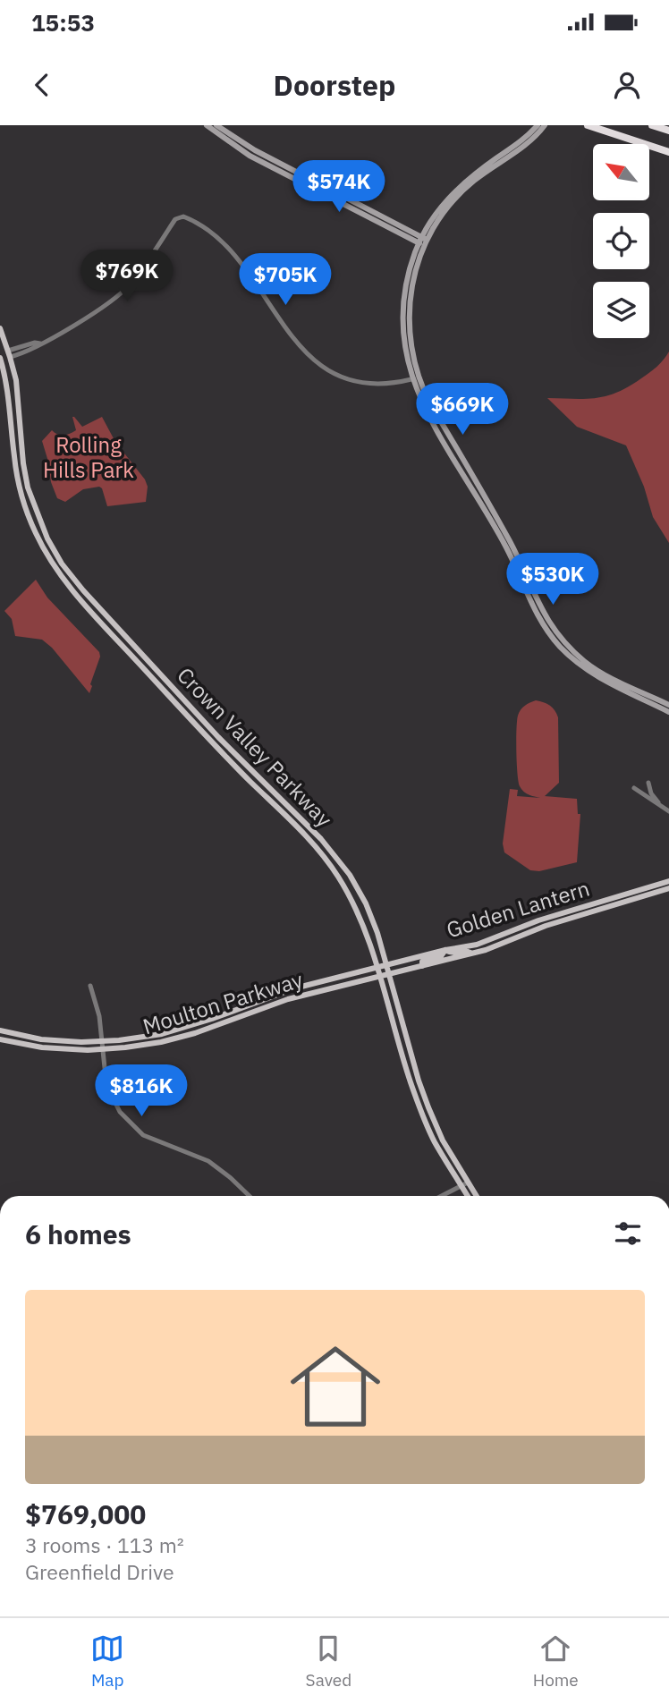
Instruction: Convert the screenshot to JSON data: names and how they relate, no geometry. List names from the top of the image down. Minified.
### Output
{"streets":{"main road":["Crown Valley Parkway","Golden Lantern","Moulton Parkway"]},"crossings":[["Crown Valley Parkway","Golden Lantern"],["Crown Valley Parkway","Moulton Parkway"],["Golden Lantern","Moulton Parkway"]],"parks":["Rolling Hills Park"],"north":"top left","page":{"status":"15:53","header":"Doorstep","price":["$574K","$769K","$705K","$669K","$530K","$816K"],"heading":"6 homes","list":[{"name":"$769,000","note":"3 rooms · 113 m² · Greenfield Drive"}],"tabs":["Map","Saved","Home"]}}
